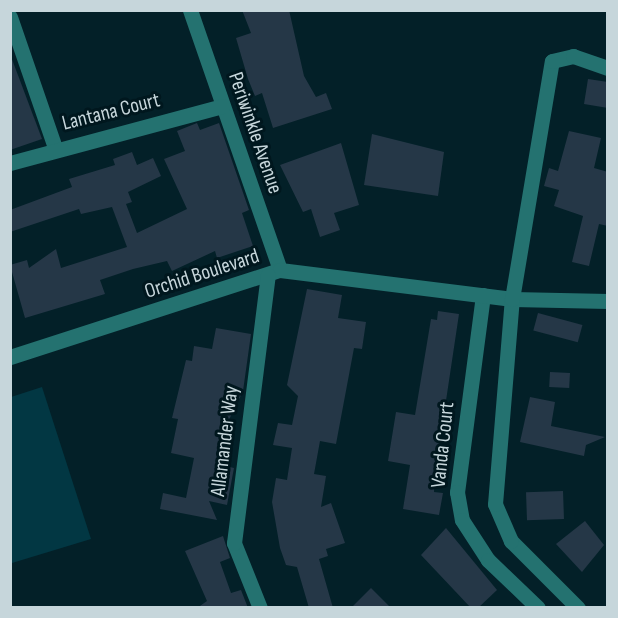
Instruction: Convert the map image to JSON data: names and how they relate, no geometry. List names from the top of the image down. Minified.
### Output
{"streets":{"street":["Lantana Court","Periwinkle Avenue","Orchid Boulevard","Allamander Way","Vanda Court"]},"crossings":[["Lantana Court","Periwinkle Avenue"],["Periwinkle Avenue","Orchid Boulevard"],["Periwinkle Avenue","Allamander Way"],["Orchid Boulevard","Allamander Way"],["Orchid Boulevard","Vanda Court"]]}
